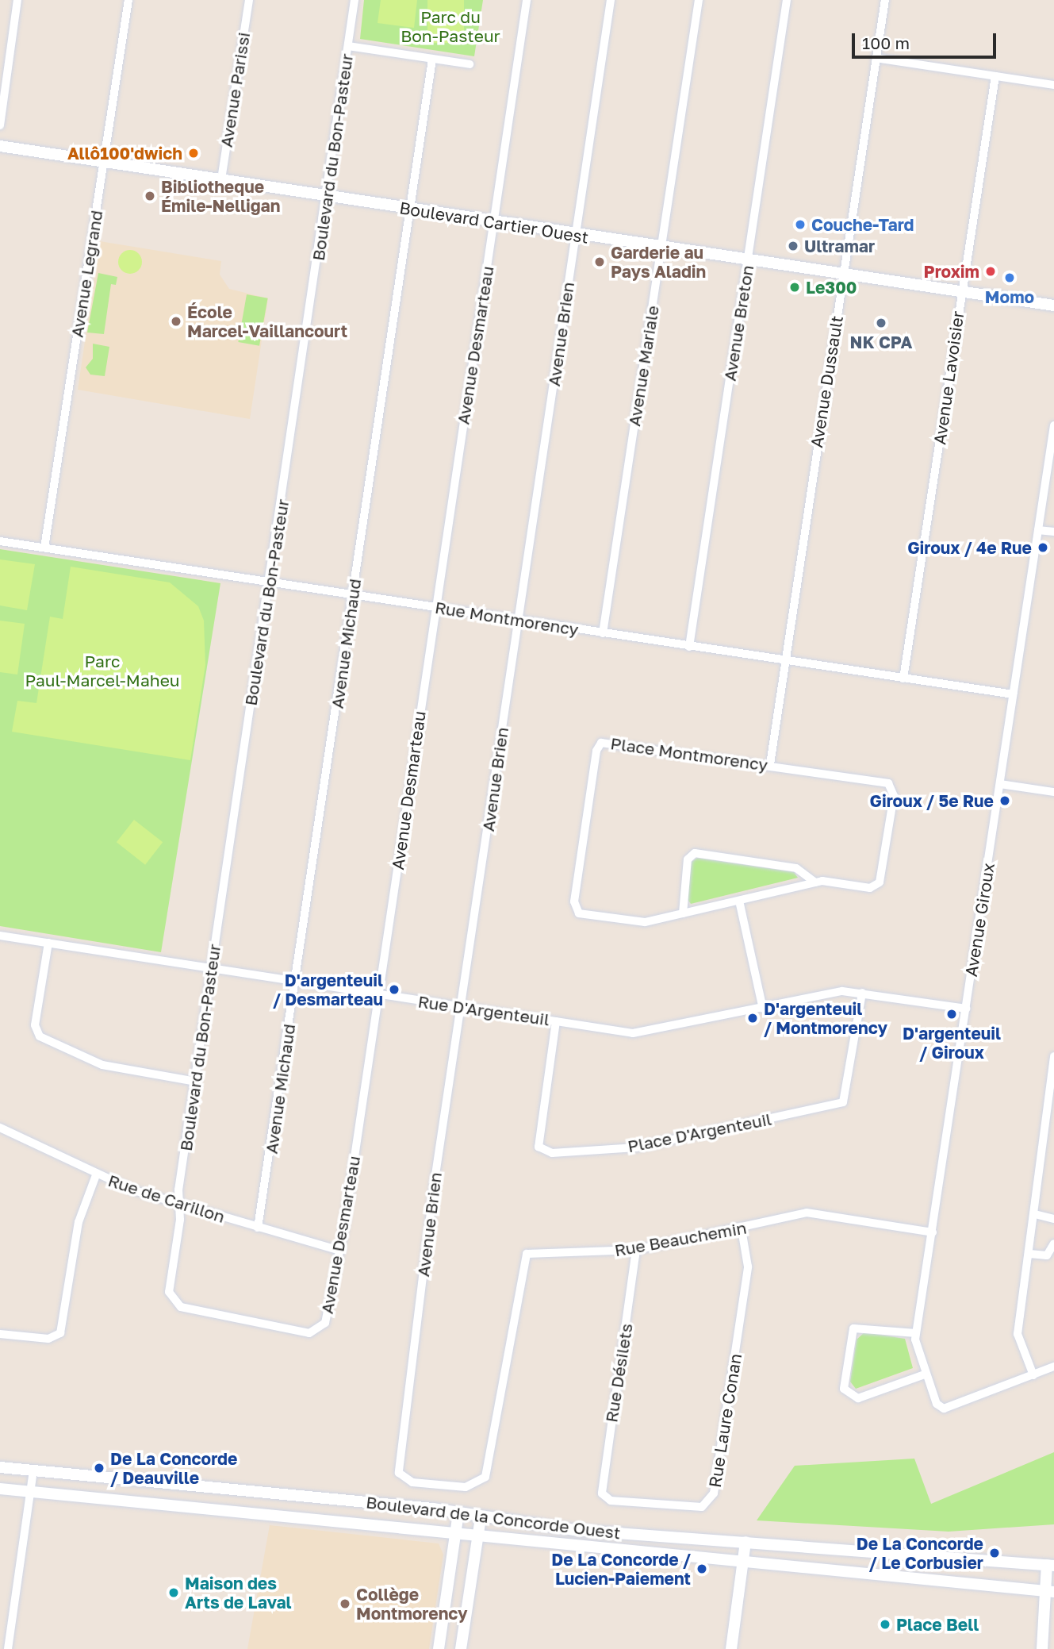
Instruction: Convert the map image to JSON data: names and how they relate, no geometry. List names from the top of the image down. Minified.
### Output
{"streets":{"street":["Avenue Parissi","Boulevard du Bon-Pasteur","Boulevard Cartier Ouest","Avenue Legrand","Avenue Breton","Avenue Brien","Avenue Desmarteau","Avenue Mariale","Avenue Lavoisier","Avenue Dussault","Rue Montmorency","Avenue Michaud","Place Montmorency","Avenue Giroux","Rue D'Argenteuil","Place D'Argenteuil","Rue de Carillon","Rue Beauchemin","Rue Désilets","Rue Laure Conan","Boulevard de la Concorde Ouest"]},"crossings":[["Avenue Parissi","Boulevard Cartier Ouest"],["Boulevard du Bon-Pasteur","Boulevard Cartier Ouest"],["Boulevard du Bon-Pasteur","Avenue Desmarteau"],["Boulevard du Bon-Pasteur","Rue Montmorency"],["Boulevard du Bon-Pasteur","Rue D'Argenteuil"],["Boulevard du Bon-Pasteur","Rue de Carillon"],["Boulevard Cartier Ouest","Avenue Legrand"],["Boulevard Cartier Ouest","Avenue Breton"],["Boulevard Cartier Ouest","Avenue Brien"],["Boulevard Cartier Ouest","Avenue Desmarteau"],["Boulevard Cartier Ouest","Avenue Mariale"],["Boulevard Cartier Ouest","Avenue Lavoisier"],["Boulevard Cartier Ouest","Avenue Dussault"],["Boulevard Cartier Ouest","Avenue Michaud"],["Avenue Legrand","Rue Montmorency"],["Avenue Breton","Rue Montmorency"],["Avenue Brien","Rue Montmorency"],["Avenue Brien","Rue D'Argenteuil"],["Avenue Brien","Rue Beauchemin"],["Avenue Desmarteau","Rue Montmorency"],["Avenue Desmarteau","Rue D'Argenteuil"],["Avenue Desmarteau","Rue de Carillon"],["Avenue Mariale","Rue Montmorency"],["Avenue Lavoisier","Rue Montmorency"],["Avenue Dussault","Rue Montmorency"],["Avenue Dussault","Place Montmorency"],["Rue Montmorency","Avenue Michaud"],["Rue Montmorency","Avenue Giroux"],["Avenue Michaud","Rue D'Argenteuil"],["Avenue Michaud","Rue de Carillon"],["Avenue Giroux","Rue D'Argenteuil"],["Avenue Giroux","Rue Beauchemin"],["Rue D'Argenteuil","Place D'Argenteuil"],["Rue Beauchemin","Rue Désilets"],["Rue Beauchemin","Rue Laure Conan"],["Rue Désilets","Rue Laure Conan"]],"parks":["Parc du Bon-Pasteur","Parc Paul-Marcel-Maheu"],"places":["Allô100'dwich","Bibliotheque Émile-Nelligan","Couche-Tard","Ultramar","Garderie au Pays Aladin","Proxim","Momo","Le300","École Marcel-Vaillancourt","NK CPA","Giroux / 4e Rue","Giroux / 5e Rue","D'argenteuil / Desmarteau","D'argenteuil / Giroux","D'argenteuil / Montmorency","De La Concorde / Deauville","De La Concorde / Le Corbusier","De La Concorde / Lucien-Paiement","Maison des Arts de Laval","Collège Montmorency","Place Bell"],"scale_bar":"100 m"}
